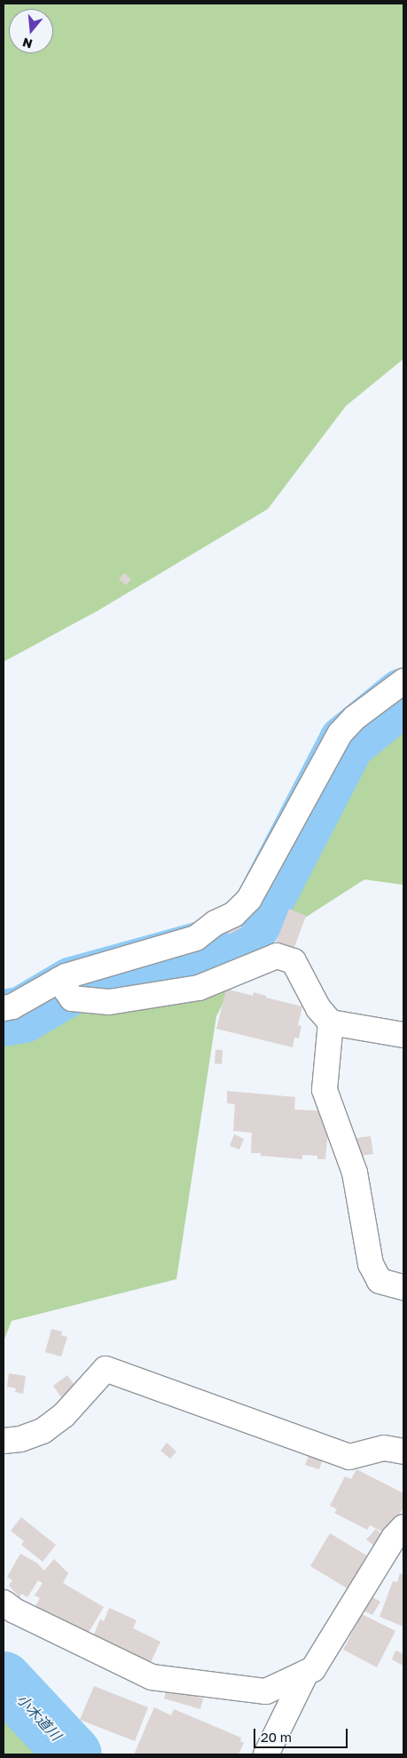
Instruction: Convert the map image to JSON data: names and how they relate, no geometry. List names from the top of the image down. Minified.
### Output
{"water":["小木道川"],"scale_bar":"20 m","north":"bottom"}
